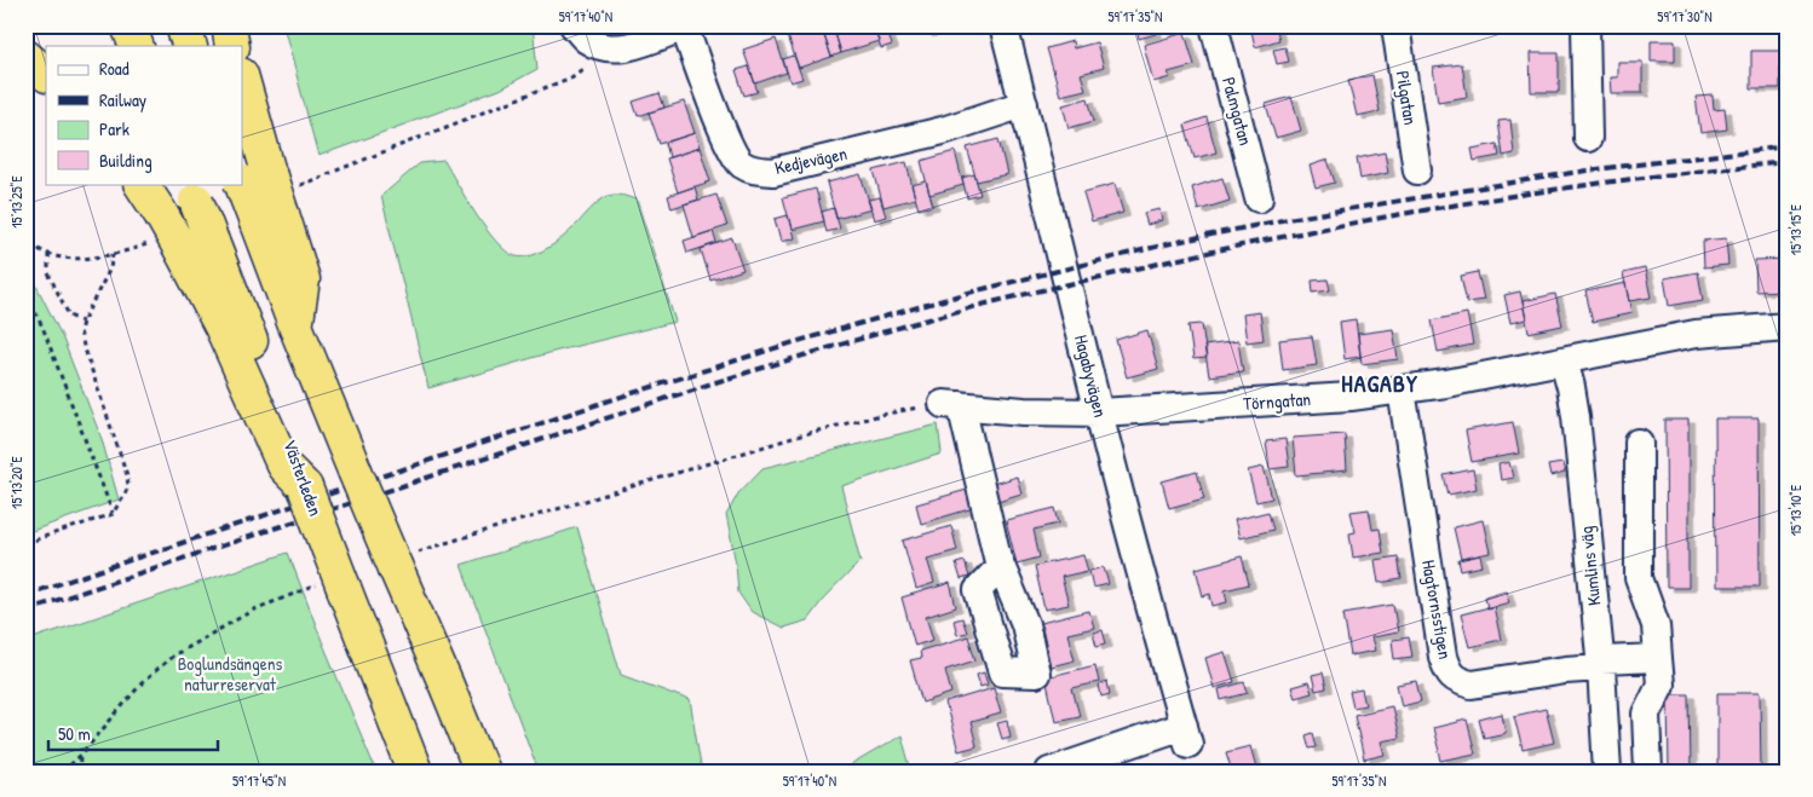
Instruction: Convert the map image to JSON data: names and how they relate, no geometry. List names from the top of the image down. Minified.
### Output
{"streets":{"highway":["Västerleden"],"street":["Pilgatan","Palmgatan","Kedjevägen","Hagabyvägen","Törngatan","Kumlins väg","Hagtornsstigen"]},"crossings":[["Kedjevägen","Hagabyvägen"],["Hagabyvägen","Törngatan"],["Törngatan","Kumlins väg"],["Törngatan","Hagtornsstigen"],["Kumlins väg","Hagtornsstigen"]],"districts":["HAGABY"],"parks":["Boglundsängens naturreservat"],"legend":["Road","Railway","Park","Building"],"scale_bar":"50 m","coordinates":["59°17'40\"N","59°17'35\"N","59°17'30\"N","15°13'25\"E","15°13'15\"E","15°13'20\"E","15°13'10\"E","59°17'45\"N"]}
